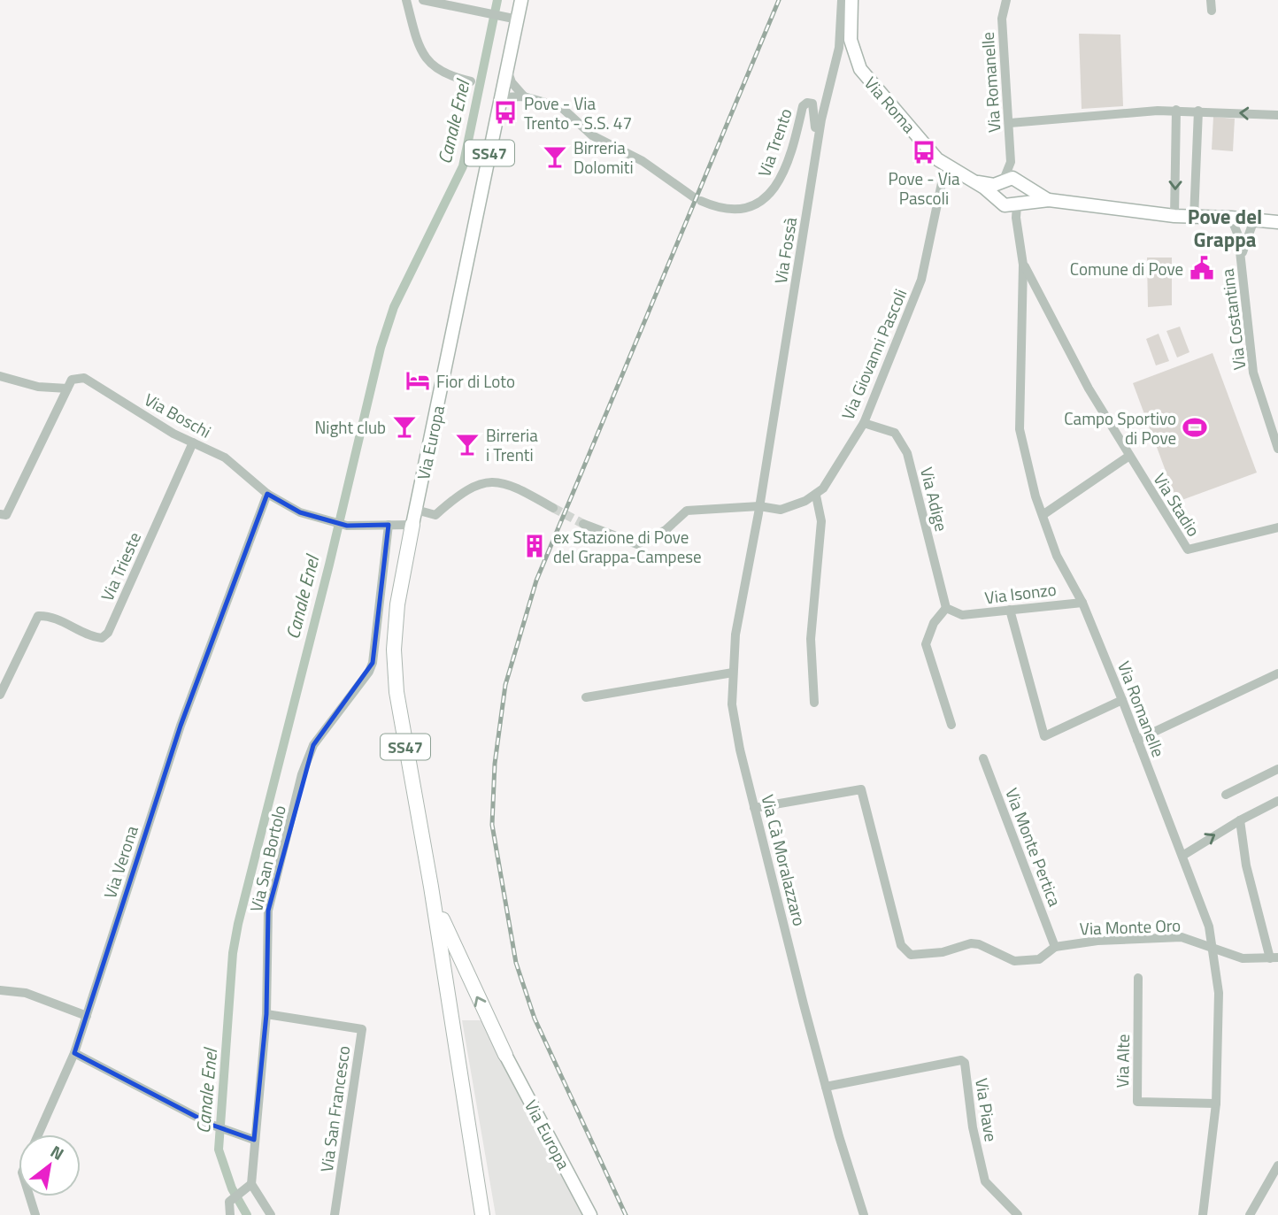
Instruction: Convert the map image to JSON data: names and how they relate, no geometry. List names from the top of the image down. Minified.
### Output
{"streets":{"highway":["SS47","Via Europa"],"main road":["Via Roma"],"street":["Via Romanelle","Via Trento","Via Fossà","Via Costantina","Via Giovanni Pascoli","Via Boschi","Via Adige","Via Stadio","Via Trieste","Via Isonzo","Via Monte Pertica","Via San Bortolo","Via Cà Moralazzaro","Via Verona","Via Monte Oro","Via Alte","Via San Francesco","Via Piave"]},"crossings":[["Via Romanelle","Via Roma"],["Via Romanelle","Via Stadio"],["Via Romanelle","Via Isonzo"],["Via Romanelle","Via Monte Oro"],["Via Romanelle","Via Alte"],["Via Roma","Via Giovanni Pascoli"],["Via Trento","Via Fossà"],["Via Trento","Via Europa"],["SS47","Via Europa"],["Via Fossà","Via Giovanni Pascoli"],["Via Fossà","Via Cà Moralazzaro"],["Via Giovanni Pascoli","Via Adige"],["Via Giovanni Pascoli","Via Cà Moralazzaro"],["Via Boschi","Via Europa"],["Via Boschi","Via Trieste"],["Via Boschi","Via San Bortolo"],["Via Boschi","Via Verona"],["Via Adige","Via Isonzo"],["Via Monte Pertica","Via Monte Oro"],["Via San Bortolo","Via San Francesco"],["Via Cà Moralazzaro","Via Monte Oro"],["Via Cà Moralazzaro","Via Piave"]],"districts":["Pove del Grappa"],"water":["Canale Enel"],"places":{"bus stop":["Pove - Via Trento - S.S. 47","Pove - Via Pascoli"],"bar":["Birreria Dolomiti","Night club","Birreria i Trenti"],"public building":["Comune di Pove"],"hotel":["Fior di Loto"],"sports":["Campo Sportivo di Pove"],"building":["ex Stazione di Pove del Grappa-Campese"]},"north":"top right"}
